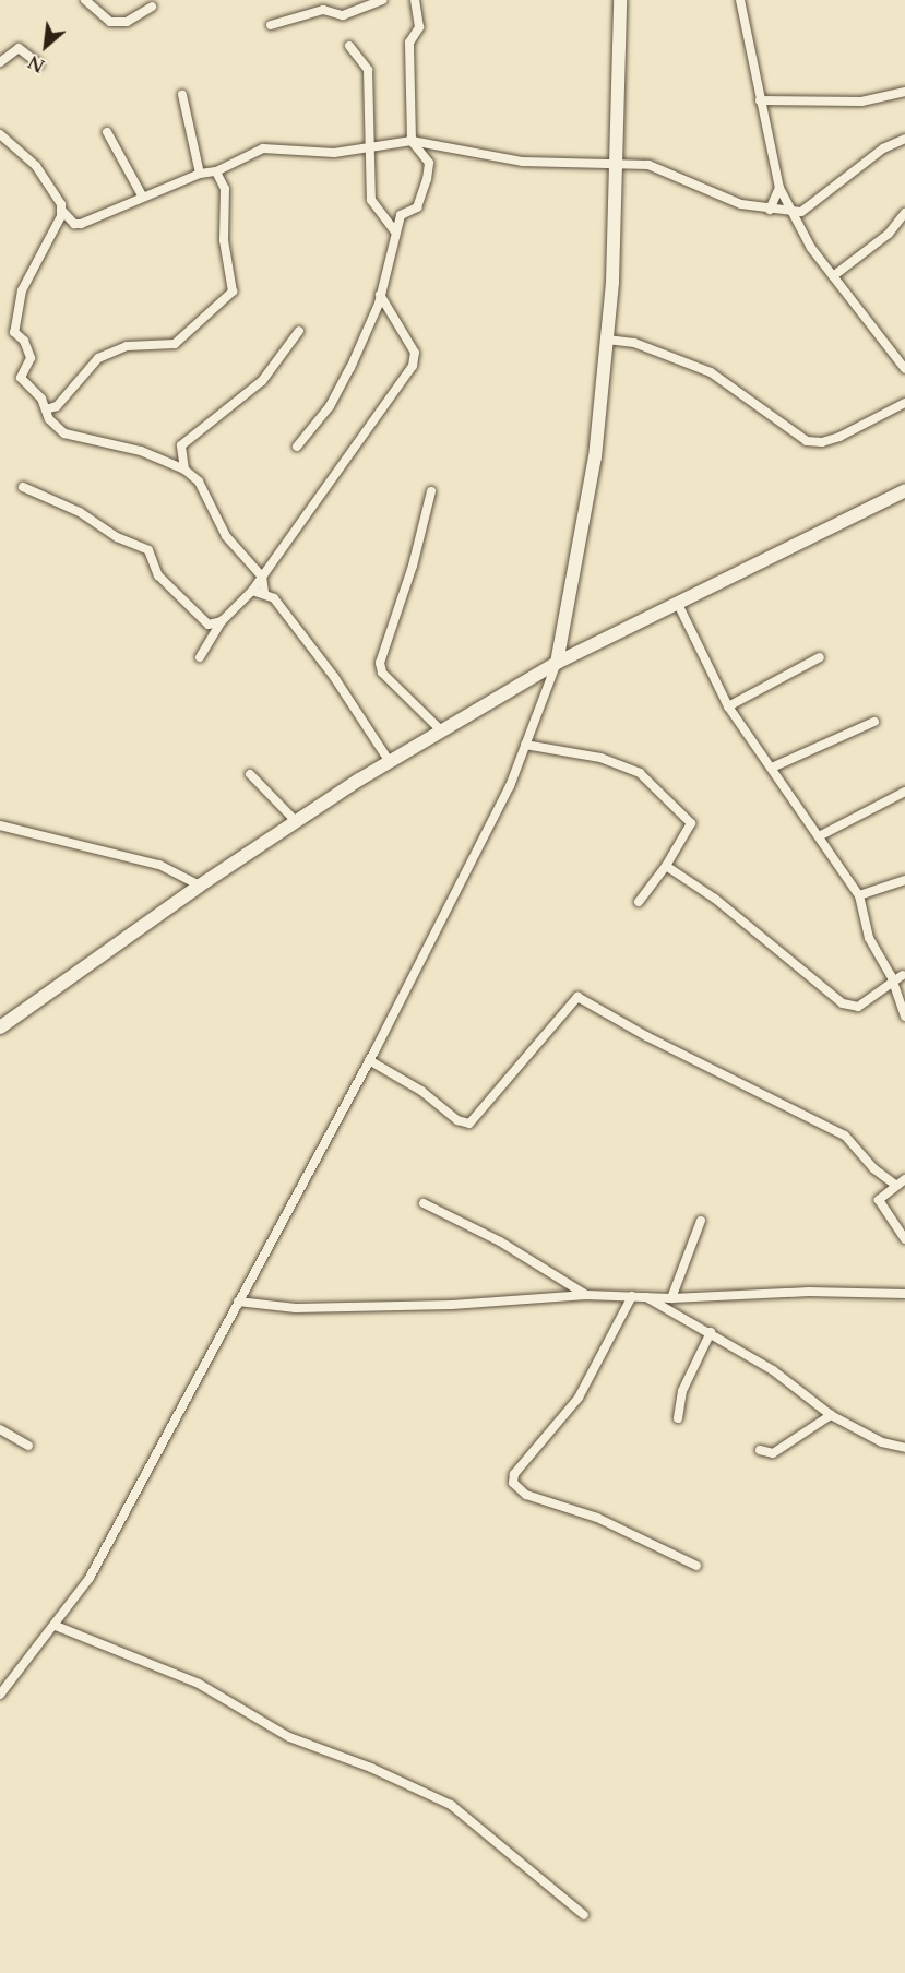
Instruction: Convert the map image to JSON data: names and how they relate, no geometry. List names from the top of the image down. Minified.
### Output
{"north":"bottom left"}
